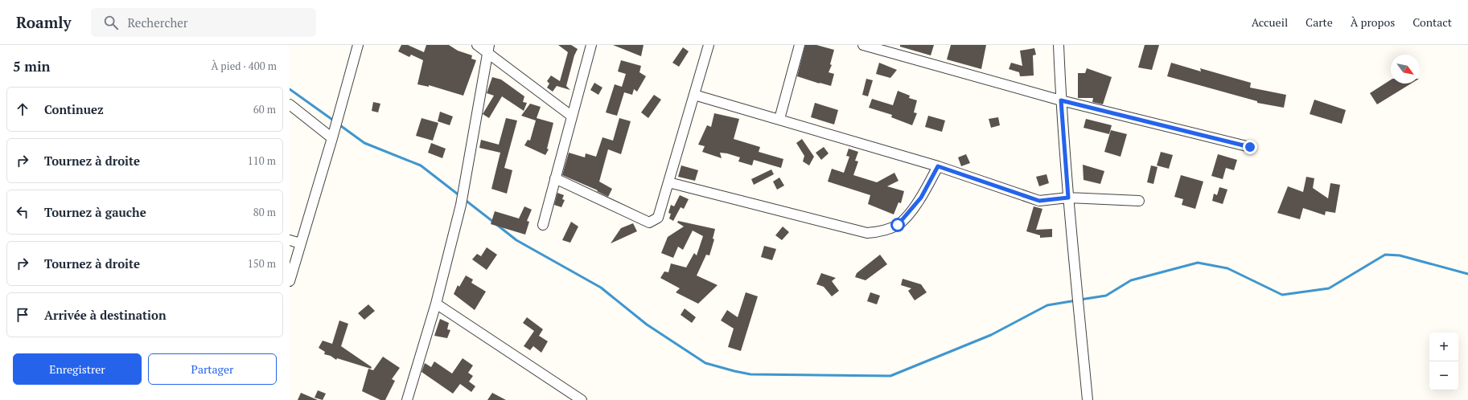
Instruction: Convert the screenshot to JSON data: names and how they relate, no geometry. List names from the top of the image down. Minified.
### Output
{"north":"bottom right","page":{"header":"Roamly","search":"Rechercher","nav":["Accueil","Carte","À propos","Contact"],"heading":["5 min","À pied · 400 m"],"list":[["Continuez","60 m"],["Tournez à droite","110 m"],["Tournez à gauche","80 m"],["Tournez à droite","150 m"],"Arrivée à destination"],"map_buttons":["+","−"],"buttons":["Enregistrer","Partager"]}}
